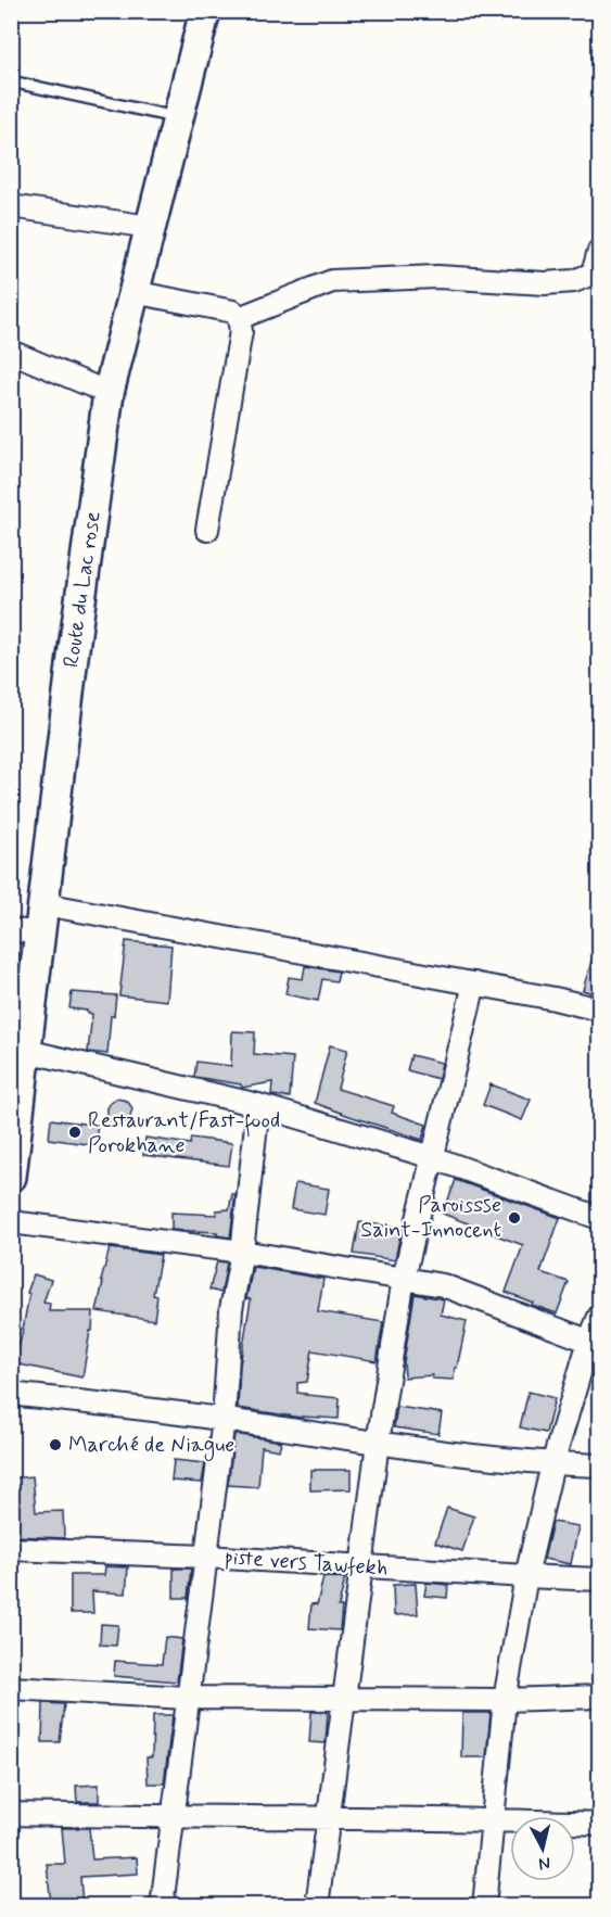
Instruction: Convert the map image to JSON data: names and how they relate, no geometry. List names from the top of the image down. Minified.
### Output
{"streets":{"main road":["Route du Lac rose"],"street":["piste vers Tawfekh"]},"places":["Restaurant/Fast-food Porokhane","Paroissse Saint-Innocent","Marché de Niague"],"north":"bottom"}
